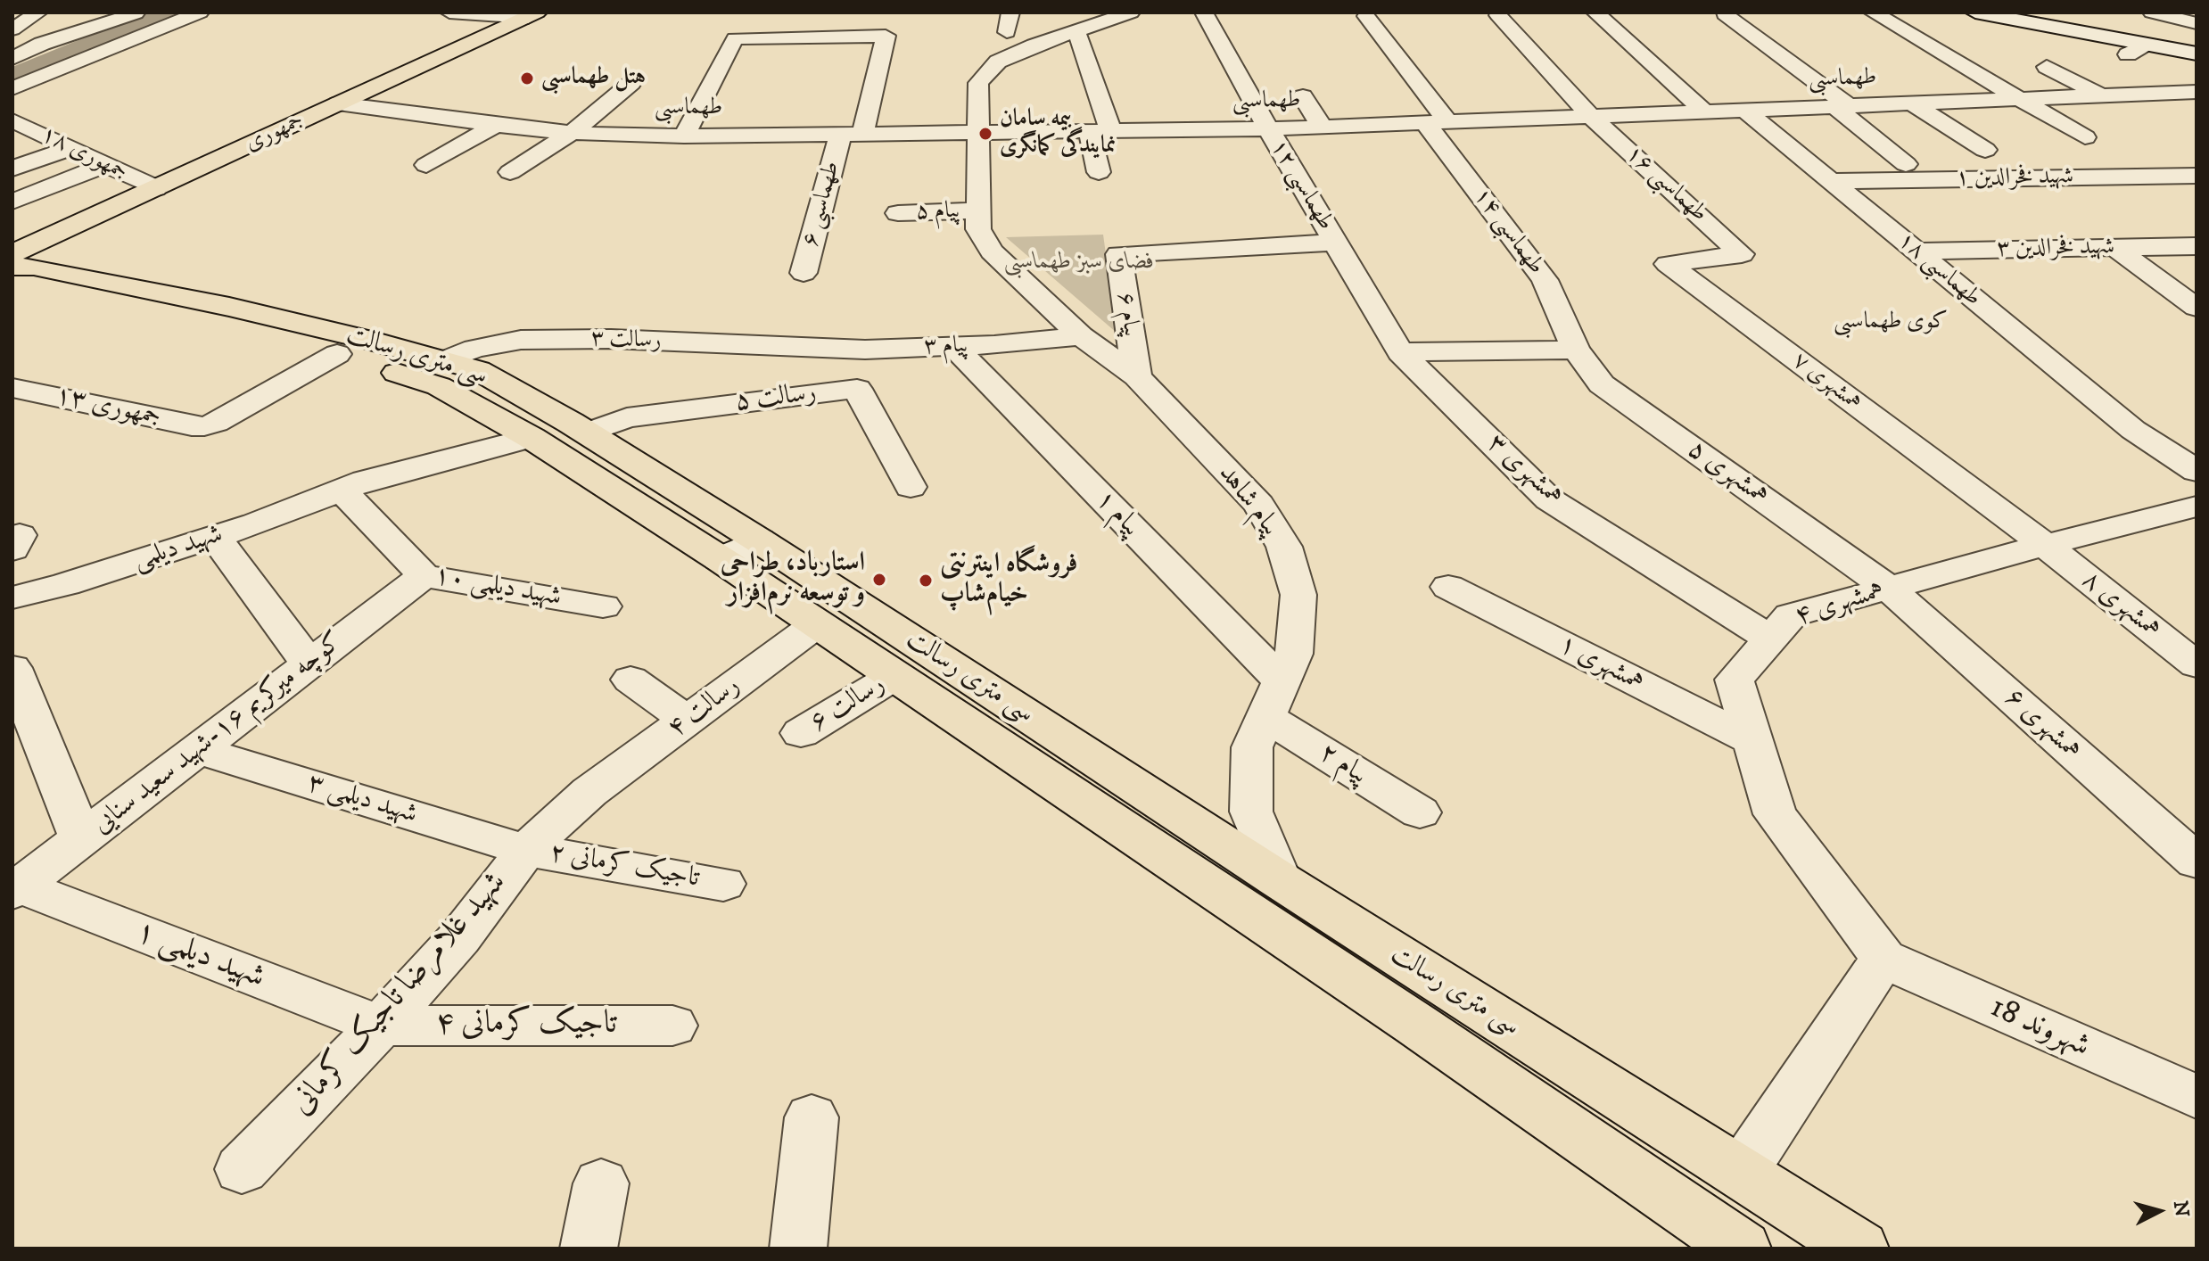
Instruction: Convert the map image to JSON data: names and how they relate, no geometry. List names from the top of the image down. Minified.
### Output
{"streets":{"main road":["جمهوری","سی متری رسالت"],"street":["طهماسبی","جمهوری ۱۸","۱ شهید فخرالدین","۱۶ طهماسبی","۱۲ طهماسبی","۶ طهماسبی","۵ پیام","۱۴ طهماسبی","۳ شهید فخرالدین","۱۸ طهماسبی","۶ پیام","۳ رسالت","۳ پیام","۷ همشهری","۵ رسالت","۱۳ جمهوری","۳ همشهری","۵ همشهری","پیام شاهد","۱ پیام","شهید دیلمی","۱۰ شهید دیلمی","همشهری ۴","۸ همشهری","۱ همشهری","۶ رسالت","۴ رسالت","۶ همشهری","کوچه میرکریم ۱۶-شهید سعید سنایی","۲ پیام","شهید دیلمی ۳","تاجیک کرمانی ۲","شهید دیلمی ۱","شهید غلامرضا تاجیک کرمانی","تاجیک کرمانی ۴","شهروند 18"]},"crossings":[["طهماسبی","جمهوری"],["طهماسبی","۱۶ طهماسبی"],["طهماسبی","۱۲ طهماسبی"],["طهماسبی","۶ طهماسبی"],["طهماسبی","۱۴ طهماسبی"],["طهماسبی","۱۸ طهماسبی"],["طهماسبی","پیام شاهد"],["جمهوری","جمهوری ۱۸"],["۱ شهید فخرالدین","۱۸ طهماسبی"],["۱۶ طهماسبی","۷ همشهری"],["۱۲ طهماسبی","۶ پیام"],["۱۲ طهماسبی","۳ همشهری"],["۵ پیام","پیام شاهد"],["۱۴ طهماسبی","۵ همشهری"],["۳ شهید فخرالدین","۱۸ طهماسبی"],["۶ پیام","۳ همشهری"],["۶ پیام","پیام شاهد"],["۳ رسالت","۳ پیام"],["۳ رسالت","سی متری رسالت"],["۳ پیام","پیام شاهد"],["۳ پیام","۱ پیام"],["سی متری رسالت","۵ رسالت"],["سی متری رسالت","۱۳ جمهوری"],["سی متری رسالت","پیام شاهد"],["سی متری رسالت","شهید دیلمی"],["سی متری رسالت","۶ رسالت"],["سی متری رسالت","۴ رسالت"],["۷ همشهری","همشهری ۴"],["۷ همشهری","۸ همشهری"],["۳ همشهری","همشهری ۴"],["۵ همشهری","همشهری ۴"],["۵ همشهری","۶ همشهری"],["پیام شاهد","۱ پیام"],["پیام شاهد","۲ پیام"],["۱ پیام","۲ پیام"],["شهید دیلمی","۱۰ شهید دیلمی"],["۱۰ شهید دیلمی","کوچه میرکریم ۱۶-شهید سعید سنایی"],["همشهری ۴","۸ همشهری"],["همشهری ۴","۱ همشهری"],["همشهری ۴","۶ همشهری"],["همشهری ۴","شهروند 18"],["۴ رسالت","شهید غلامرضا تاجیک کرمانی"],["کوچه میرکریم ۱۶-شهید سعید سنایی","شهید دیلمی ۳"],["کوچه میرکریم ۱۶-شهید سعید سنایی","شهید دیلمی ۱"],["شهید دیلمی ۳","تاجیک کرمانی ۲"],["شهید دیلمی ۳","شهید غلامرضا تاجیک کرمانی"],["تاجیک کرمانی ۲","شهید غلامرضا تاجیک کرمانی"],["شهید دیلمی ۱","شهید غلامرضا تاجیک کرمانی"],["شهید دیلمی ۱","تاجیک کرمانی ۴"],["شهید غلامرضا تاجیک کرمانی","تاجیک کرمانی ۴"]],"districts":["کوی طهماسبی"],"parks":["فضای سبز طهماسبی"],"places":["هتل طهماسبی","بیمه سامان نمایندگی کمانگری","استارباد، طراحی و توسعه نرم‌افزار","فروشگاه اینترنتی خیام‌شاپ"],"north":"right"}
